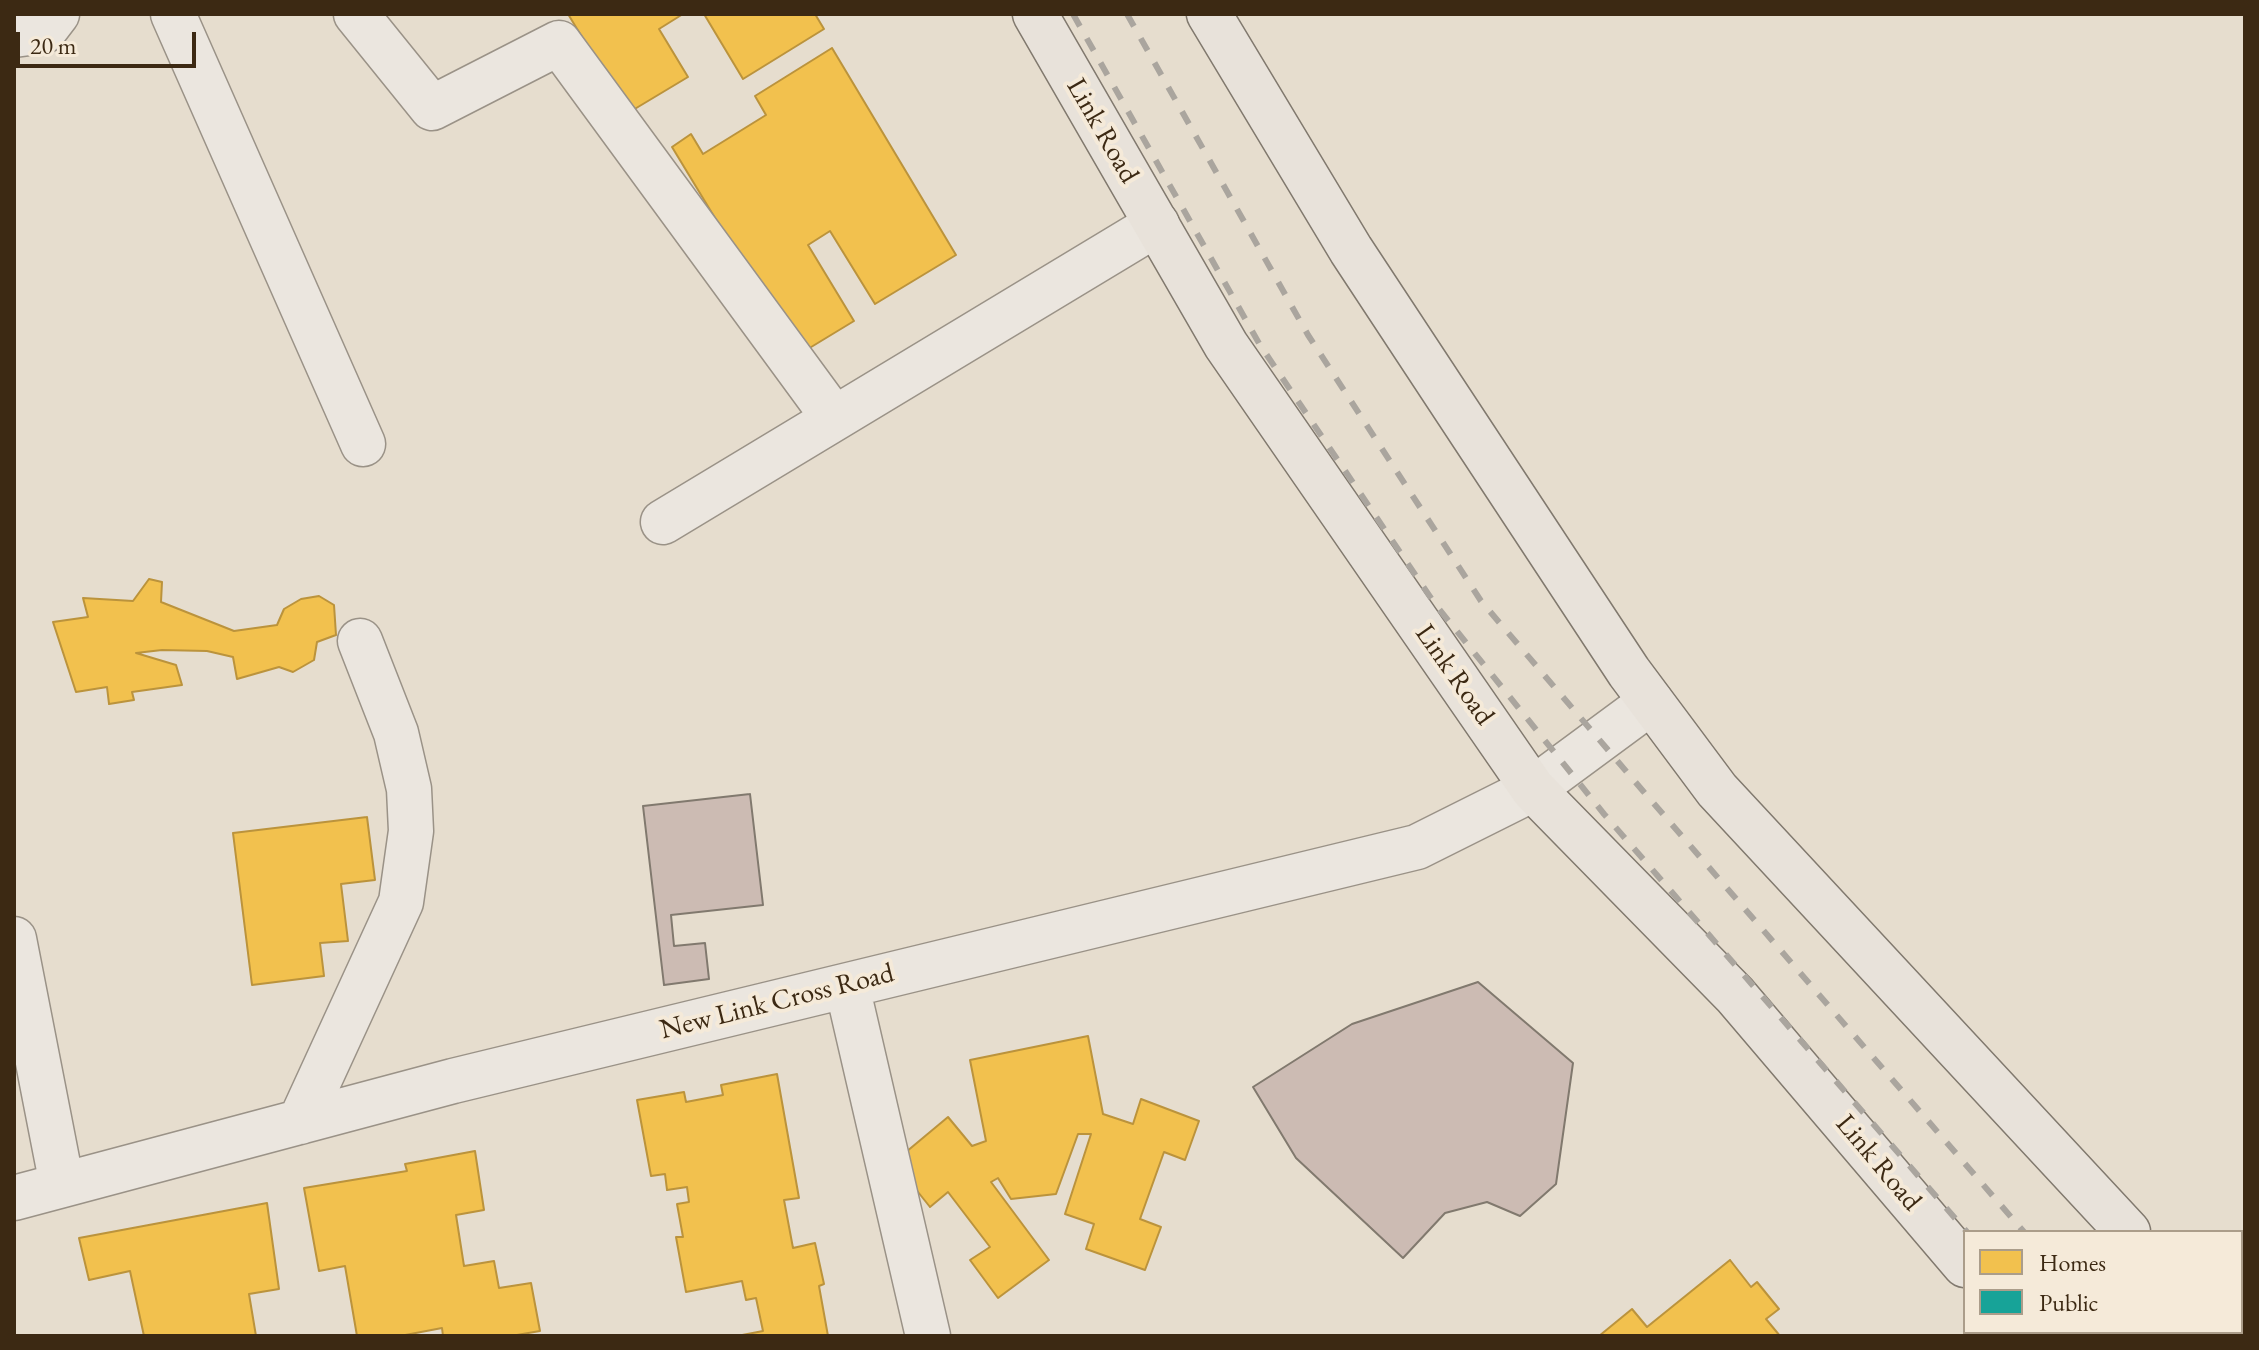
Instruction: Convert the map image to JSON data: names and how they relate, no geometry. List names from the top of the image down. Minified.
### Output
{"streets":{"main road":["Link Road"],"street":["New Link Cross Road"]},"crossings":[["Link Road","New Link Cross Road"]],"legend":["Homes","Public"],"scale_bar":"20 m"}
